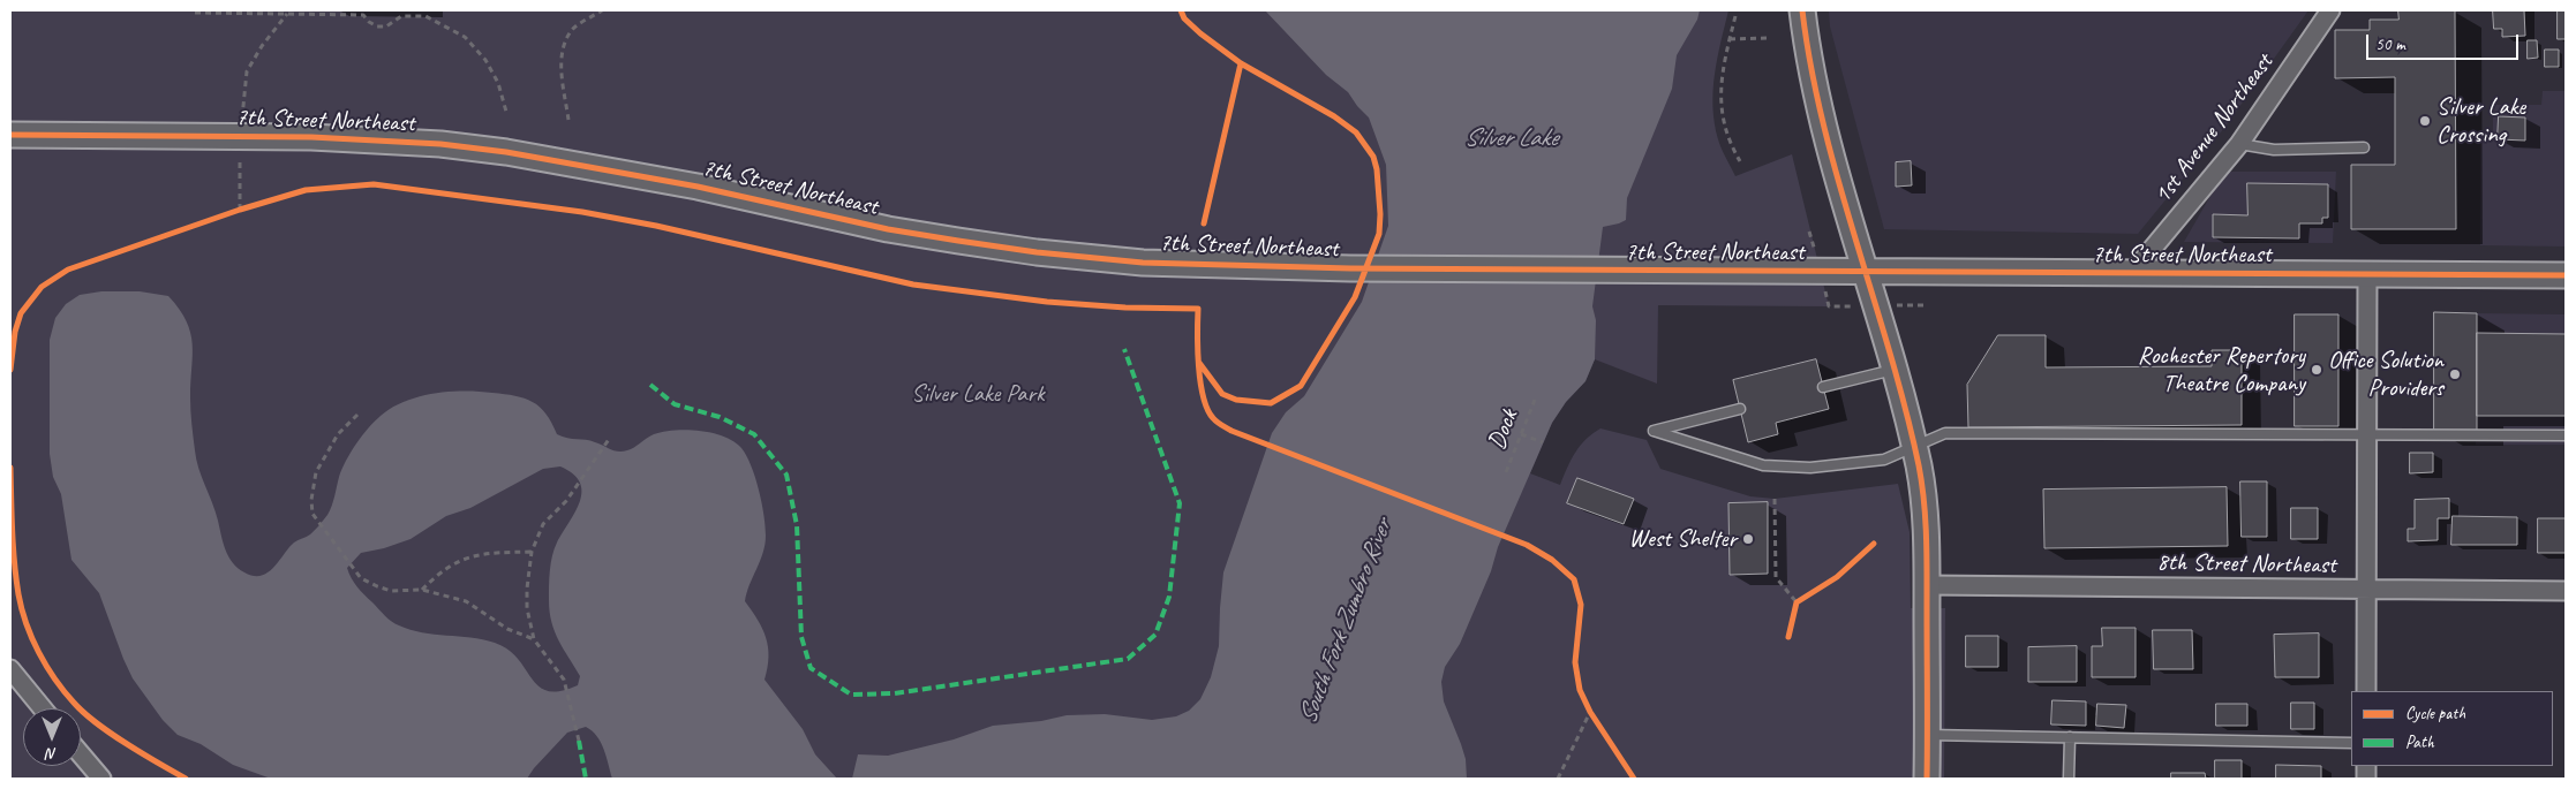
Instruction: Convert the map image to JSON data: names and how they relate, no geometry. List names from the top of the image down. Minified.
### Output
{"streets":{"main road":["7th Street Northeast"],"street":["1st Avenue Northeast","8th Street Northeast"],"path":["Dock"]},"crossings":[["7th Street Northeast","1st Avenue Northeast"]],"water":["Silver Lake","South Fork Zumbro River"],"parks":["Silver Lake Park"],"places":["Silver Lake Crossing","Rochester Repertory Theatre Company","Office Solution Providers","West Shelter"],"legend":["Cycle path","Path"],"scale_bar":"50 m","north":"bottom"}
